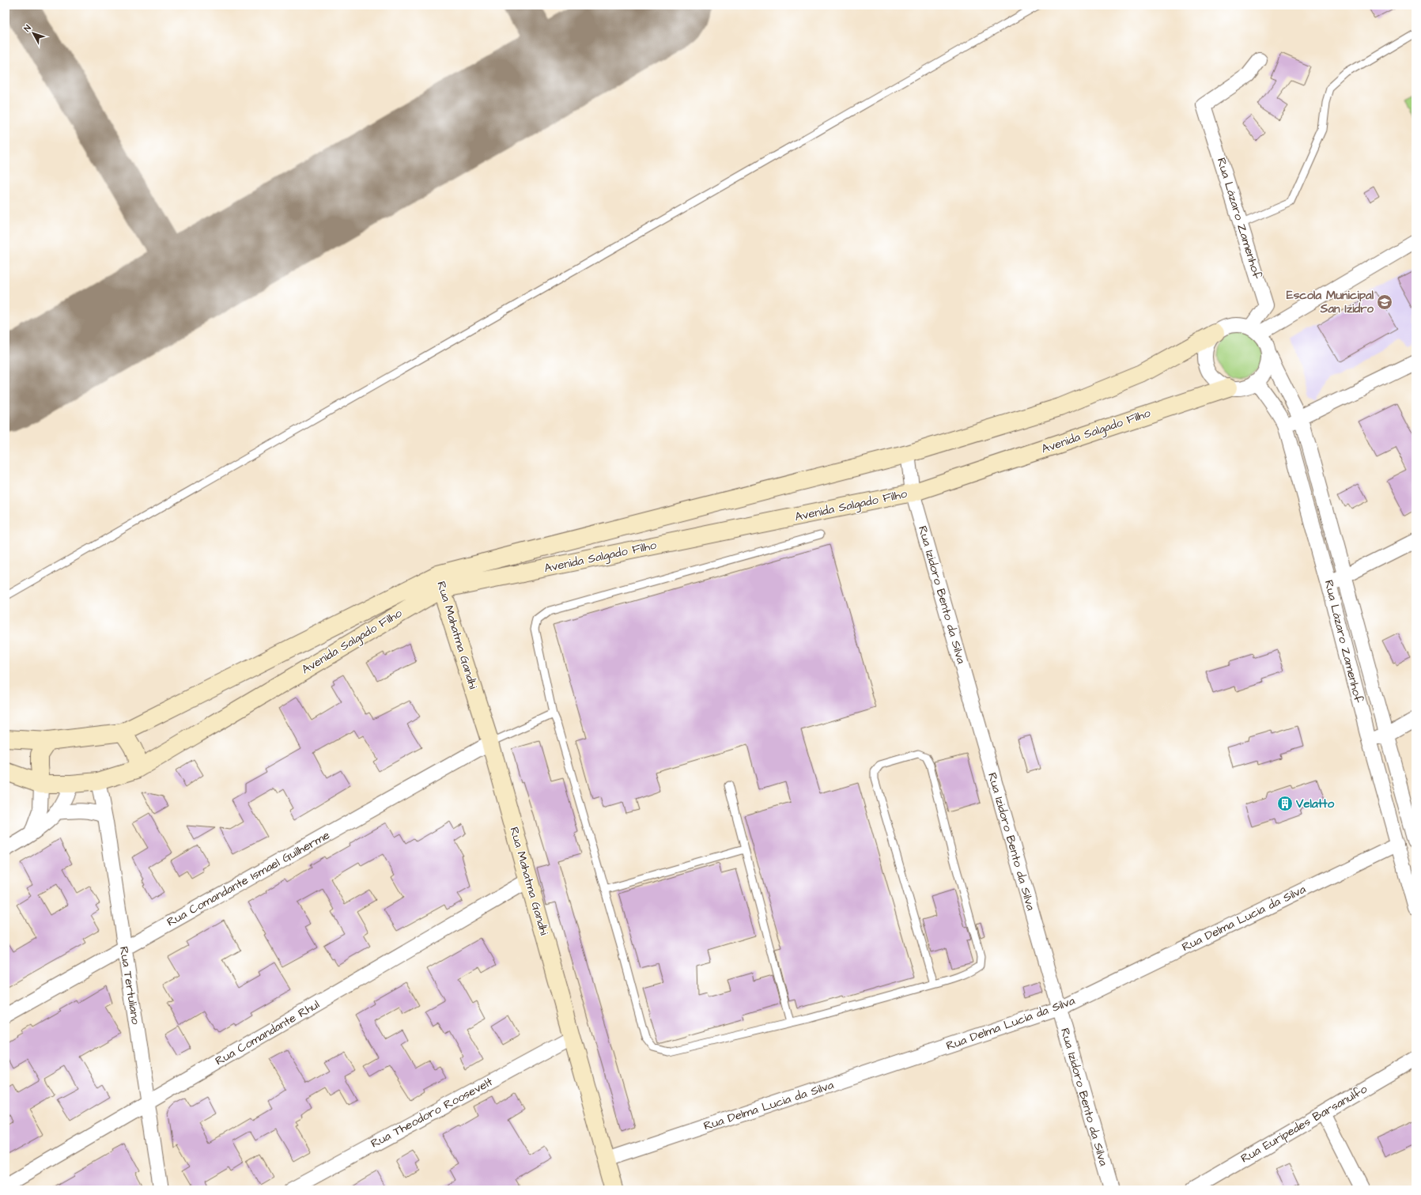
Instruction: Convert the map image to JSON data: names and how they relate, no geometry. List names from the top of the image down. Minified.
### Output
{"streets":{"street":["Rua Lázaro Zamenhof","Avenida Salgado Filho","Rua Izidoro Bento da Silva","Rua Mahatma Gandhi","Rua Comandante Ismael Guilherme","Rua Delma Lucia da Silva","Rua Tertuliano","Rua Comandante Rhul","Rua Theodoro Roosevelt","Rua Eurípedes Barsanulfo"]},"crossings":[["Rua Lázaro Zamenhof","Avenida Salgado Filho"],["Rua Lázaro Zamenhof","Rua Delma Lucia da Silva"],["Avenida Salgado Filho","Rua Izidoro Bento da Silva"],["Avenida Salgado Filho","Rua Mahatma Gandhi"],["Avenida Salgado Filho","Rua Tertuliano"],["Rua Izidoro Bento da Silva","Rua Delma Lucia da Silva"],["Rua Mahatma Gandhi","Rua Comandante Ismael Guilherme"],["Rua Mahatma Gandhi","Rua Delma Lucia da Silva"],["Rua Mahatma Gandhi","Rua Comandante Rhul"],["Rua Mahatma Gandhi","Rua Theodoro Roosevelt"],["Rua Comandante Ismael Guilherme","Rua Tertuliano"],["Rua Tertuliano","Rua Comandante Rhul"]],"places":{"school or university":["Escola Municipal San Izidro"],"building":["Velatto"]},"north":"top left"}
